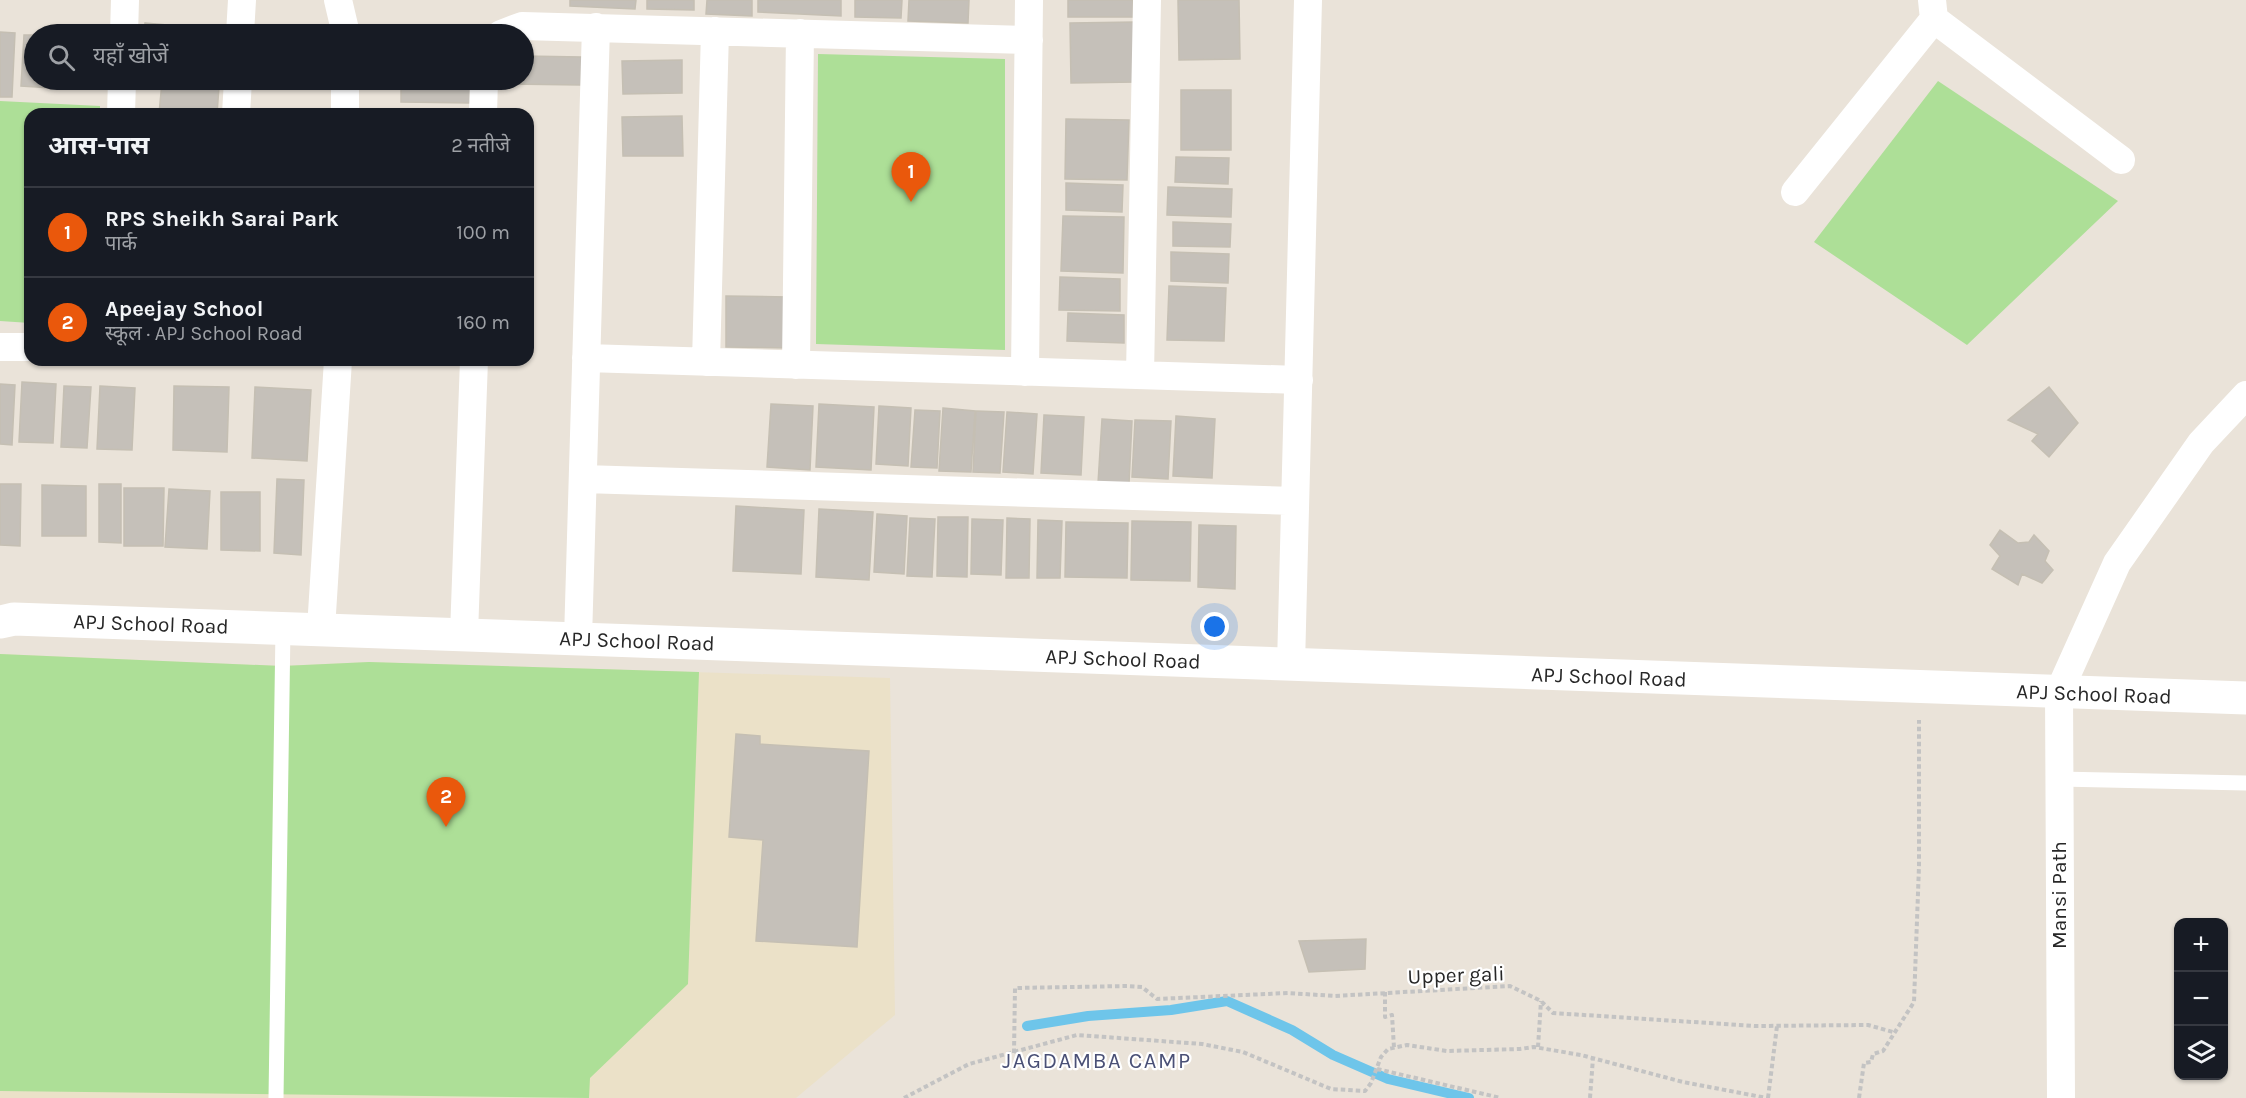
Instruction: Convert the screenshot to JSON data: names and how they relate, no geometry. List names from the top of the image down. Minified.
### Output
{"streets":{"street":["APJ School Road","Mansi Path"],"path":["Upper gali"]},"crossings":[["APJ School Road","Mansi Path"]],"districts":["JAGDAMBA CAMP"],"page":{"search":"यहाँ खोजें","heading":["आस-पास","2 नतीजे"],"pins":["1","2"],"list":[{"mark":"1","name":"RPS Sheikh Sarai Park","note":"पार्क","value":"100 m"},{"mark":"2","name":"Apeejay School","note":"स्कूल · APJ School Road","value":"160 m"}],"map_buttons":["+","−"]}}
